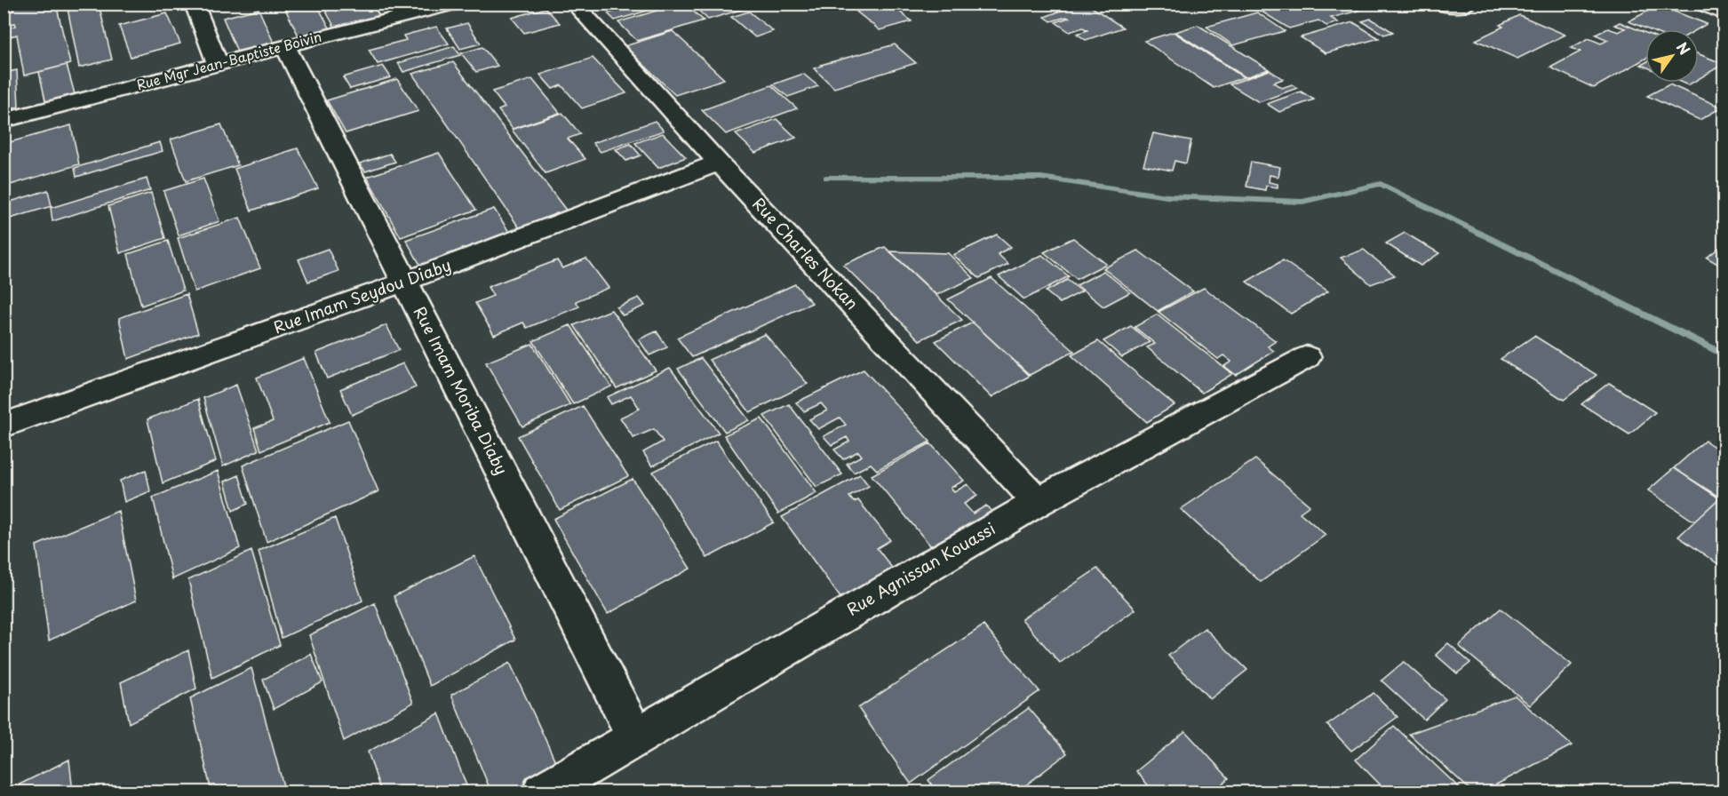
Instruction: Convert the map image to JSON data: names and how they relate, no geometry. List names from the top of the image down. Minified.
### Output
{"streets":{"street":["Rue Mgr Jean-Baptiste Boivin","Rue Charles Nokan","Rue Imam Seydou Diaby","Rue Imam Moriba Diaby","Rue Agnissan Kouassi"]},"crossings":[["Rue Mgr Jean-Baptiste Boivin","Rue Imam Moriba Diaby"],["Rue Charles Nokan","Rue Imam Seydou Diaby"],["Rue Charles Nokan","Rue Agnissan Kouassi"],["Rue Imam Seydou Diaby","Rue Imam Moriba Diaby"],["Rue Imam Moriba Diaby","Rue Agnissan Kouassi"]],"north":"top right"}
